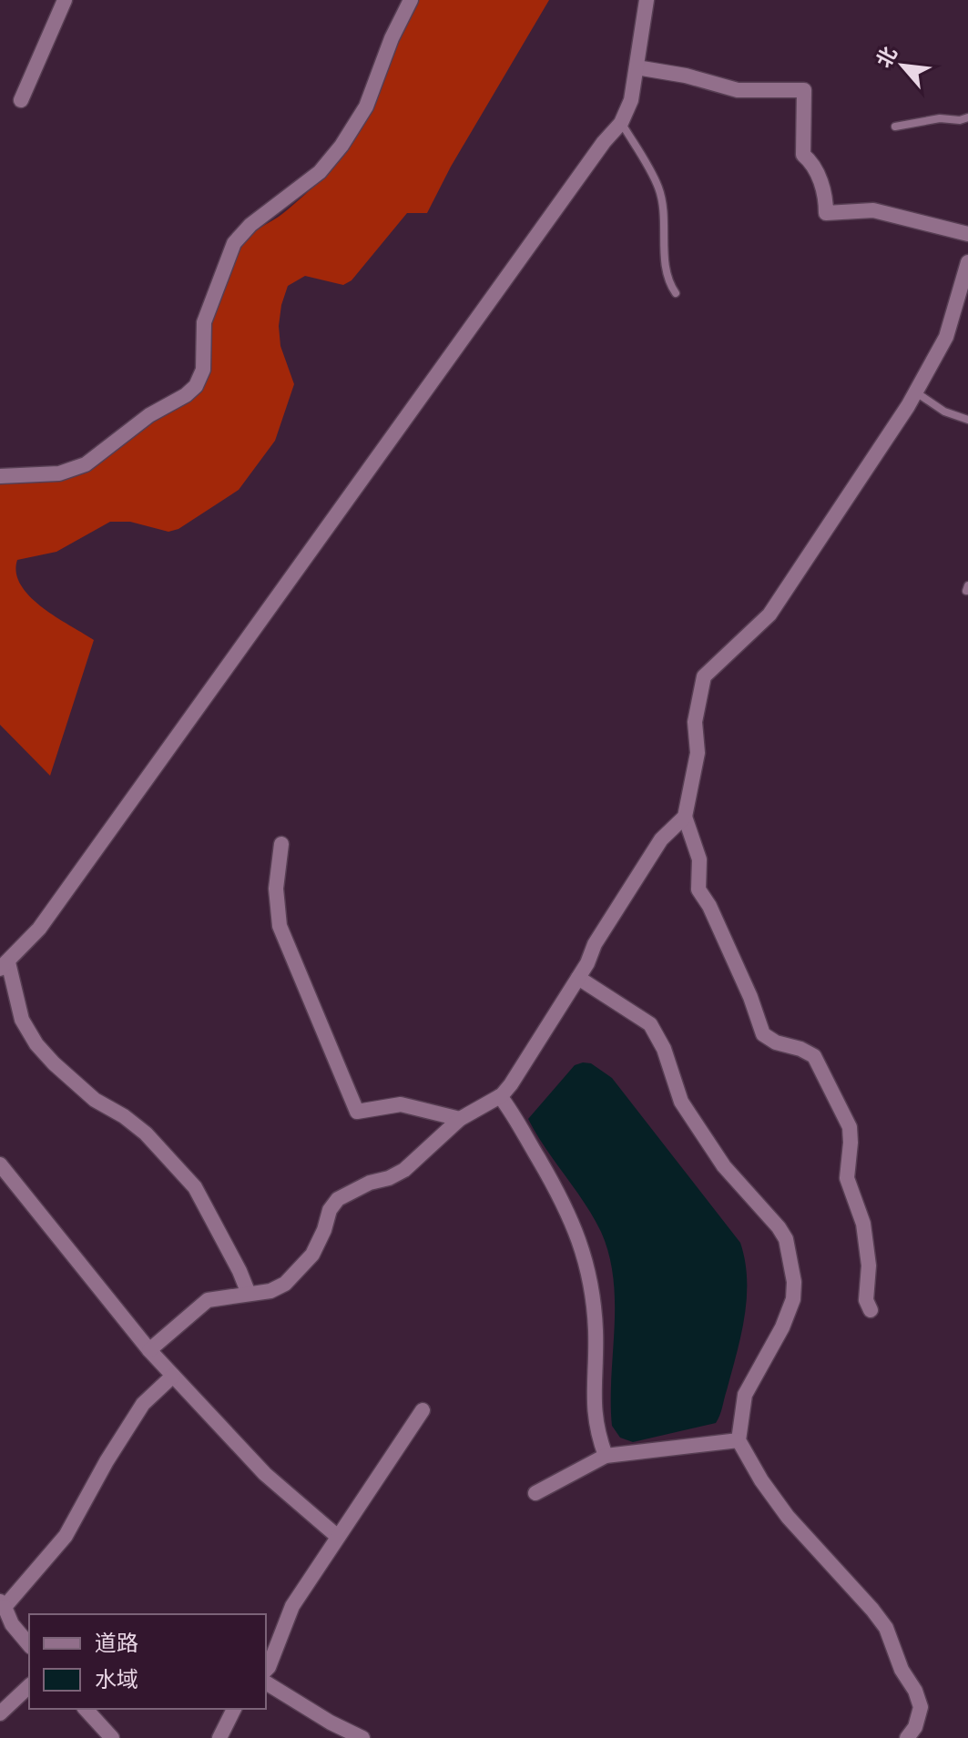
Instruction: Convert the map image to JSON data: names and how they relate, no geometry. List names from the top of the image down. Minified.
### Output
{"legend":["道路","水域"],"north":"top left"}
